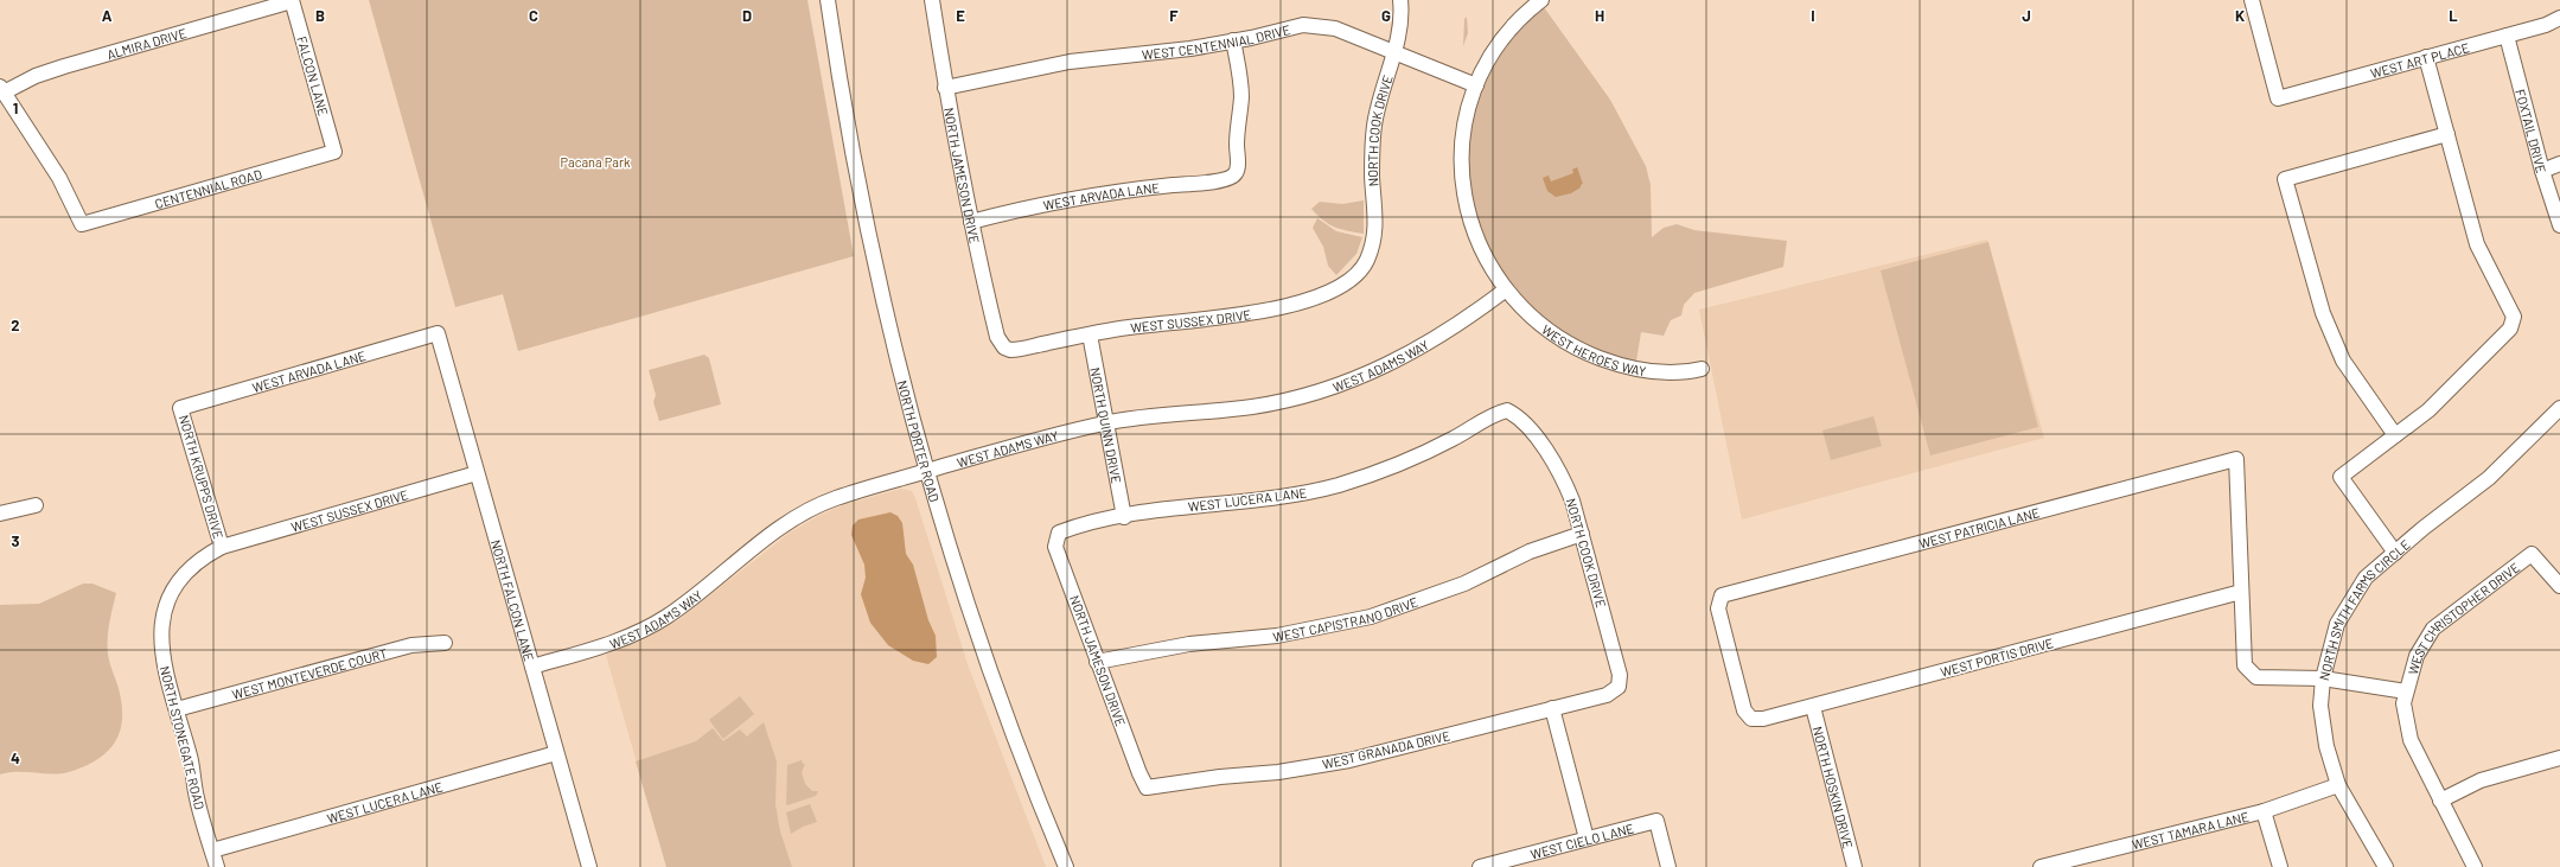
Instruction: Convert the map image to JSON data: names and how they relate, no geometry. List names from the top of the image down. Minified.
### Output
{"streets":{"street":["WEST CENTENNIAL DRIVE","ALMIRA DRIVE","WEST ART PLACE","FALCON LANE","NORTH COOK DRIVE","FOXTAIL DRIVE","NORTH JAMESON DRIVE","CENTENNIAL ROAD","WEST ARVADA LANE","WEST SUSSEX DRIVE","WEST HEROES WAY","WEST ADAMS WAY","NORTH QUINN DRIVE","NORTH PORTER ROAD","NORTH KRUPPS DRIVE","WEST LUCERA LANE","WEST PATRICIA LANE","NORTH FALCON LANE","NORTH SMITH FARMS CIRCLE","WEST CAPISTRANO DRIVE","WEST CHRISTOPHER DRIVE","WEST PORTIS DRIVE","WEST MONTEVERDE COURT","NORTH STONEGATE ROAD","WEST GRANADA DRIVE","NORTH HOSKIN DRIVE","WEST TAMARA LANE","WEST CIELO LANE"]},"crossings":[["WEST CENTENNIAL DRIVE","NORTH COOK DRIVE"],["WEST CENTENNIAL DRIVE","NORTH JAMESON DRIVE"],["WEST CENTENNIAL DRIVE","WEST ARVADA LANE"],["WEST CENTENNIAL DRIVE","WEST HEROES WAY"],["ALMIRA DRIVE","FALCON LANE"],["ALMIRA DRIVE","CENTENNIAL ROAD"],["WEST ART PLACE","FOXTAIL DRIVE"],["FALCON LANE","CENTENNIAL ROAD"],["NORTH COOK DRIVE","WEST SUSSEX DRIVE"],["NORTH COOK DRIVE","WEST LUCERA LANE"],["NORTH COOK DRIVE","WEST CAPISTRANO DRIVE"],["NORTH COOK DRIVE","WEST GRANADA DRIVE"],["NORTH JAMESON DRIVE","WEST ARVADA LANE"],["NORTH JAMESON DRIVE","WEST SUSSEX DRIVE"],["NORTH JAMESON DRIVE","WEST LUCERA LANE"],["NORTH JAMESON DRIVE","WEST CAPISTRANO DRIVE"],["NORTH JAMESON DRIVE","WEST GRANADA DRIVE"],["WEST ARVADA LANE","NORTH KRUPPS DRIVE"],["WEST ARVADA LANE","NORTH FALCON LANE"],["WEST SUSSEX DRIVE","NORTH QUINN DRIVE"],["WEST SUSSEX DRIVE","NORTH KRUPPS DRIVE"],["WEST SUSSEX DRIVE","NORTH FALCON LANE"],["WEST SUSSEX DRIVE","NORTH STONEGATE ROAD"],["WEST HEROES WAY","WEST ADAMS WAY"],["WEST ADAMS WAY","NORTH QUINN DRIVE"],["WEST ADAMS WAY","NORTH PORTER ROAD"],["WEST ADAMS WAY","NORTH FALCON LANE"],["NORTH QUINN DRIVE","WEST LUCERA LANE"],["NORTH KRUPPS DRIVE","NORTH STONEGATE ROAD"],["WEST LUCERA LANE","NORTH FALCON LANE"],["WEST LUCERA LANE","NORTH STONEGATE ROAD"],["WEST PATRICIA LANE","WEST PORTIS DRIVE"],["NORTH SMITH FARMS CIRCLE","WEST TAMARA LANE"],["WEST PORTIS DRIVE","NORTH HOSKIN DRIVE"],["WEST MONTEVERDE COURT","NORTH STONEGATE ROAD"]],"parks":["Pacana Park"],"grid":{"columns":["A","B","C","D","E","F","G","H","I","J","K","L"],"rows":["1","2","3","4"]}}
